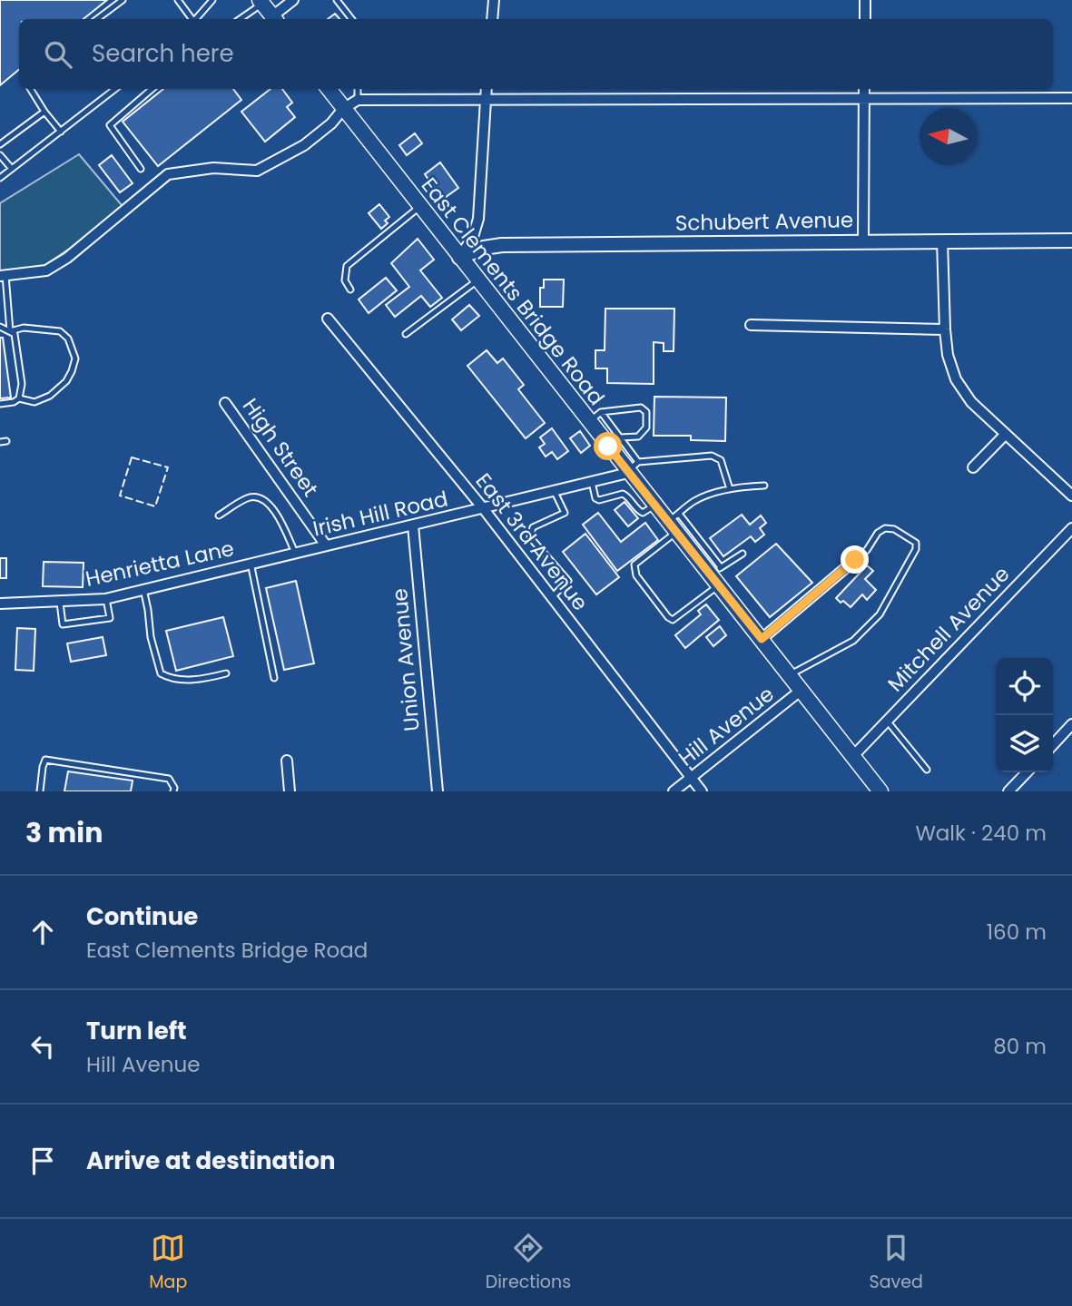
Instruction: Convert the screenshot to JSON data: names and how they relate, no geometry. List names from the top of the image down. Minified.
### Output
{"streets":{"main road":["East Clements Bridge Road"],"street":["Schubert Avenue","High Street","Irish Hill Road","East 3rd Avenue","Henrietta Lane","Mitchell Avenue","Union Avenue","Hill Avenue"]},"crossings":[["Schubert Avenue","East Clements Bridge Road"],["East Clements Bridge Road","Irish Hill Road"],["East Clements Bridge Road","Mitchell Avenue"],["East Clements Bridge Road","Hill Avenue"],["High Street","Irish Hill Road"],["Irish Hill Road","East 3rd Avenue"],["Irish Hill Road","Henrietta Lane"],["Irish Hill Road","Union Avenue"],["East 3rd Avenue","Hill Avenue"]],"north":"left","page":{"search":"Search here","heading":["3 min","Walk · 240 m"],"list":[["Continue","East Clements Bridge Road","160 m"],["Turn left","Hill Avenue","80 m"],"Arrive at destination"],"nav":["Map","Directions","Saved"]}}
